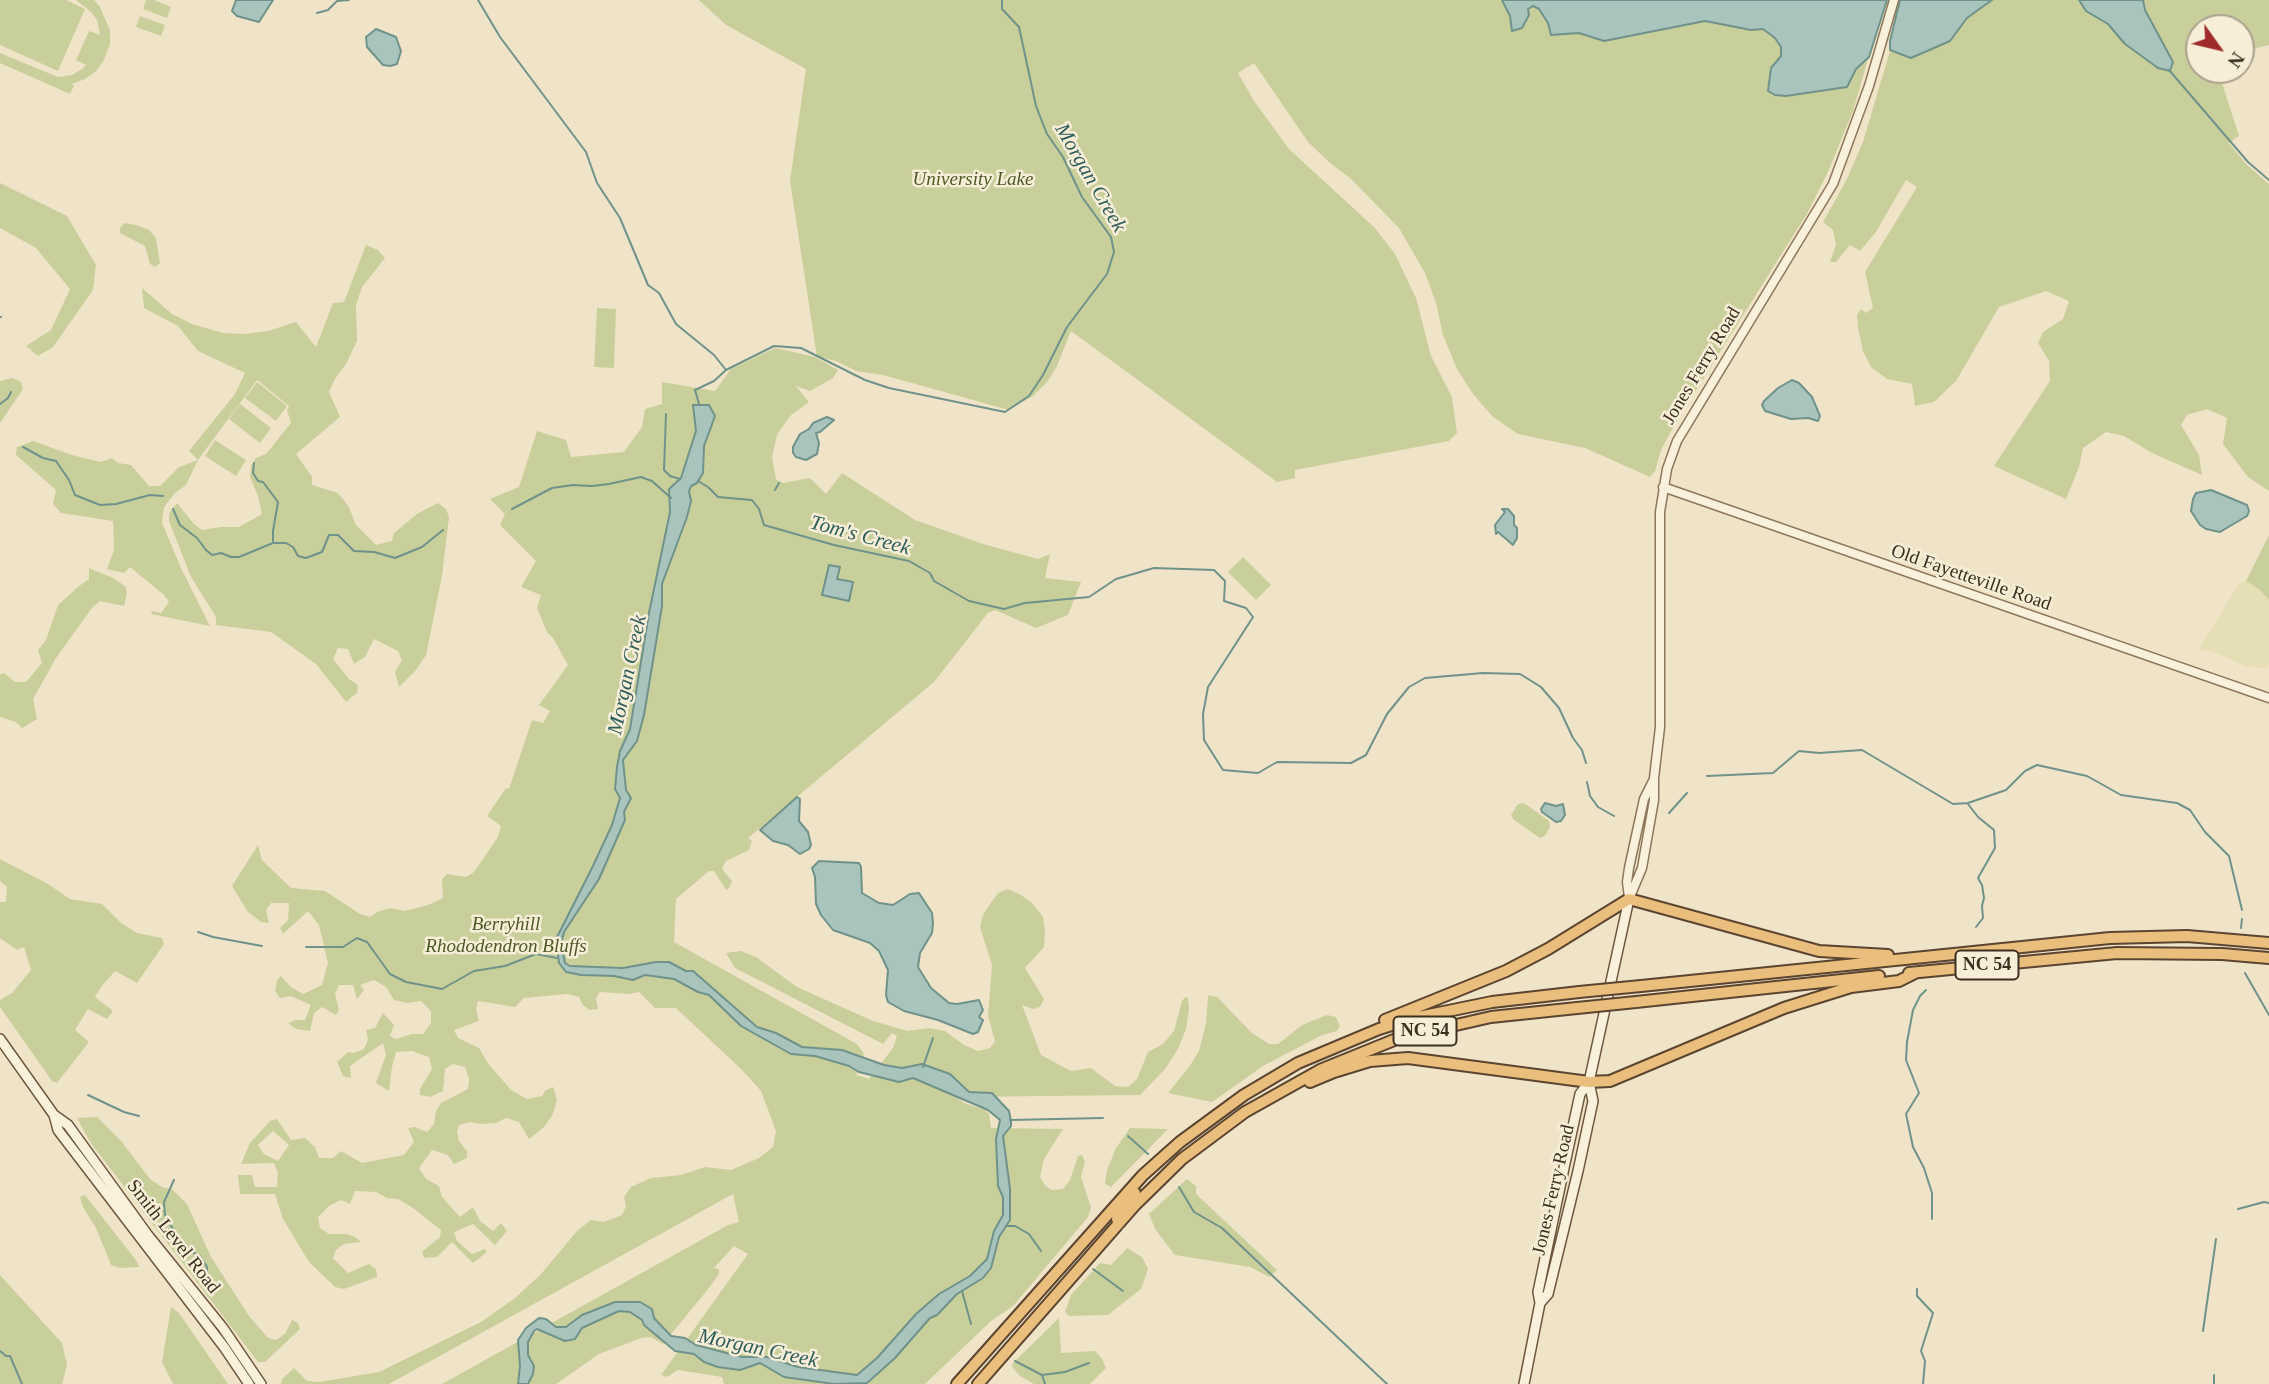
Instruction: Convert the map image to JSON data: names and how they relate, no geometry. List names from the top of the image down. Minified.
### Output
{"streets":{"highway":["NC 54"],"main road":["Jones Ferry Road","Smith Level Road"],"street":["Old Fayetteville Road"]},"crossings":[["Jones Ferry Road","Old Fayetteville Road"]],"water":["Morgan Creek","Tom's Creek"],"parks":["University Lake","Berryhill Rhododendron Bluffs"],"north":"bottom right"}
